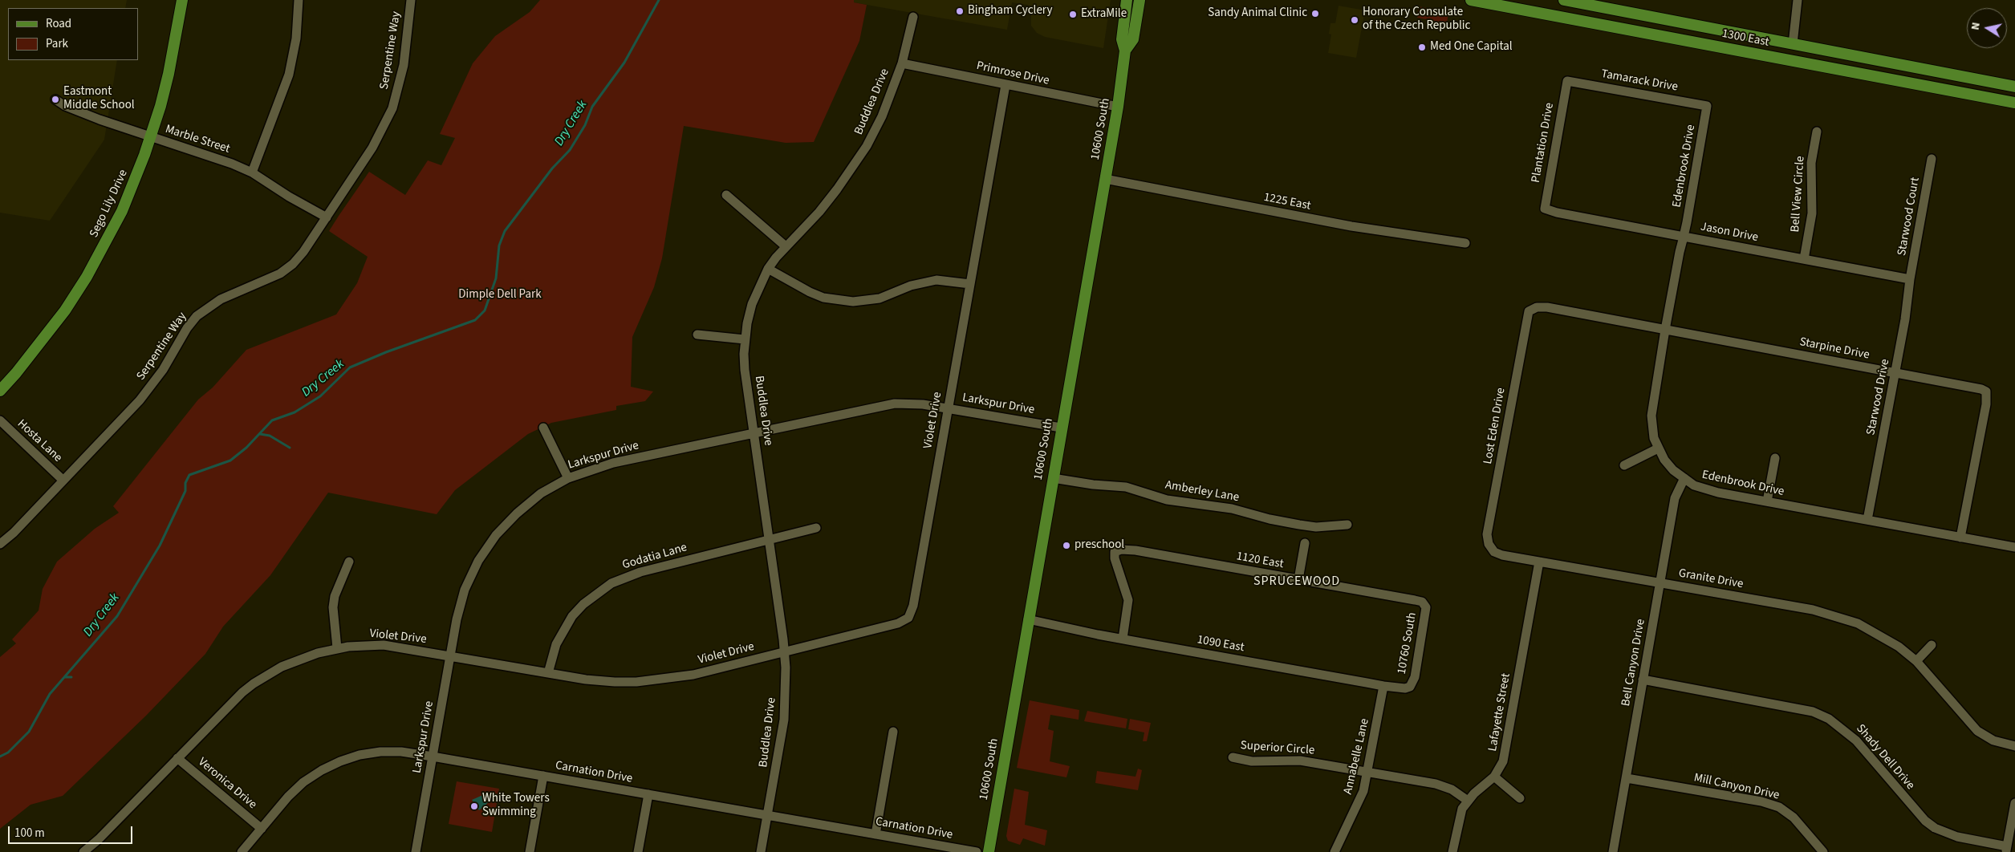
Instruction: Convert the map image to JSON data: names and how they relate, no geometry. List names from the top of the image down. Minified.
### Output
{"streets":{"main road":["1300 East","10600 South","Sego Lily Drive"],"street":["Serpentine Way","Primrose Drive","Tamarack Drive","Buddlea Drive","Marble Street","Plantation Drive","Edenbrook Drive","Bell View Circle","1225 East","Starwood Court","Jason Drive","Starpine Drive","Starwood Drive","Larkspur Drive","Violet Drive","Lost Eden Drive","Hosta Lane","Amberley Lane","Godatia Lane","1120 East","Granite Drive","10760 South","1090 East","Bell Canyon Drive","Lafayette Street","Superior Circle","Annabelle Lane","Shady Dell Drive","Carnation Drive","Veronica Drive","Mill Canyon Drive"]},"crossings":[["Serpentine Way","Marble Street"],["Serpentine Way","Hosta Lane"],["Primrose Drive","Buddlea Drive"],["Primrose Drive","10600 South"],["Primrose Drive","Violet Drive"],["Tamarack Drive","Plantation Drive"],["Tamarack Drive","Edenbrook Drive"],["Buddlea Drive","Larkspur Drive"],["Buddlea Drive","Violet Drive"],["Buddlea Drive","Godatia Lane"],["Buddlea Drive","Carnation Drive"],["10600 South","1225 East"],["10600 South","Larkspur Drive"],["10600 South","Amberley Lane"],["10600 South","1090 East"],["Marble Street","Sego Lily Drive"],["Plantation Drive","Jason Drive"],["Edenbrook Drive","Jason Drive"],["Edenbrook Drive","Starpine Drive"],["Edenbrook Drive","Starwood Drive"],["Edenbrook Drive","Bell Canyon Drive"],["Bell View Circle","Jason Drive"],["Starwood Court","Jason Drive"],["Starwood Court","Starwood Drive"],["Jason Drive","Starwood Drive"],["Starpine Drive","Starwood Drive"],["Starpine Drive","Lost Eden Drive"],["Larkspur Drive","Violet Drive"],["Larkspur Drive","Carnation Drive"],["Violet Drive","Godatia Lane"],["Violet Drive","Veronica Drive"],["Lost Eden Drive","Granite Drive"],["1120 East","10760 South"],["1120 East","1090 East"],["Granite Drive","Bell Canyon Drive"],["Granite Drive","Lafayette Street"],["10760 South","1090 East"],["1090 East","Annabelle Lane"],["Bell Canyon Drive","Shady Dell Drive"],["Bell Canyon Drive","Mill Canyon Drive"],["Lafayette Street","Superior Circle"],["Superior Circle","Annabelle Lane"],["Carnation Drive","Veronica Drive"]],"districts":["SPRUCEWOOD"],"water":["Dry Creek"],"parks":["Dimple Dell Park"],"places":["Bingham Cyclery","Sandy Animal Clinic","ExtraMile","Honorary Consulate of the Czech Republic","Med One Capital","Eastmont Middle School","preschool","White Towers Swimming"],"legend":["Road","Park"],"scale_bar":"100 m","north":"left"}
